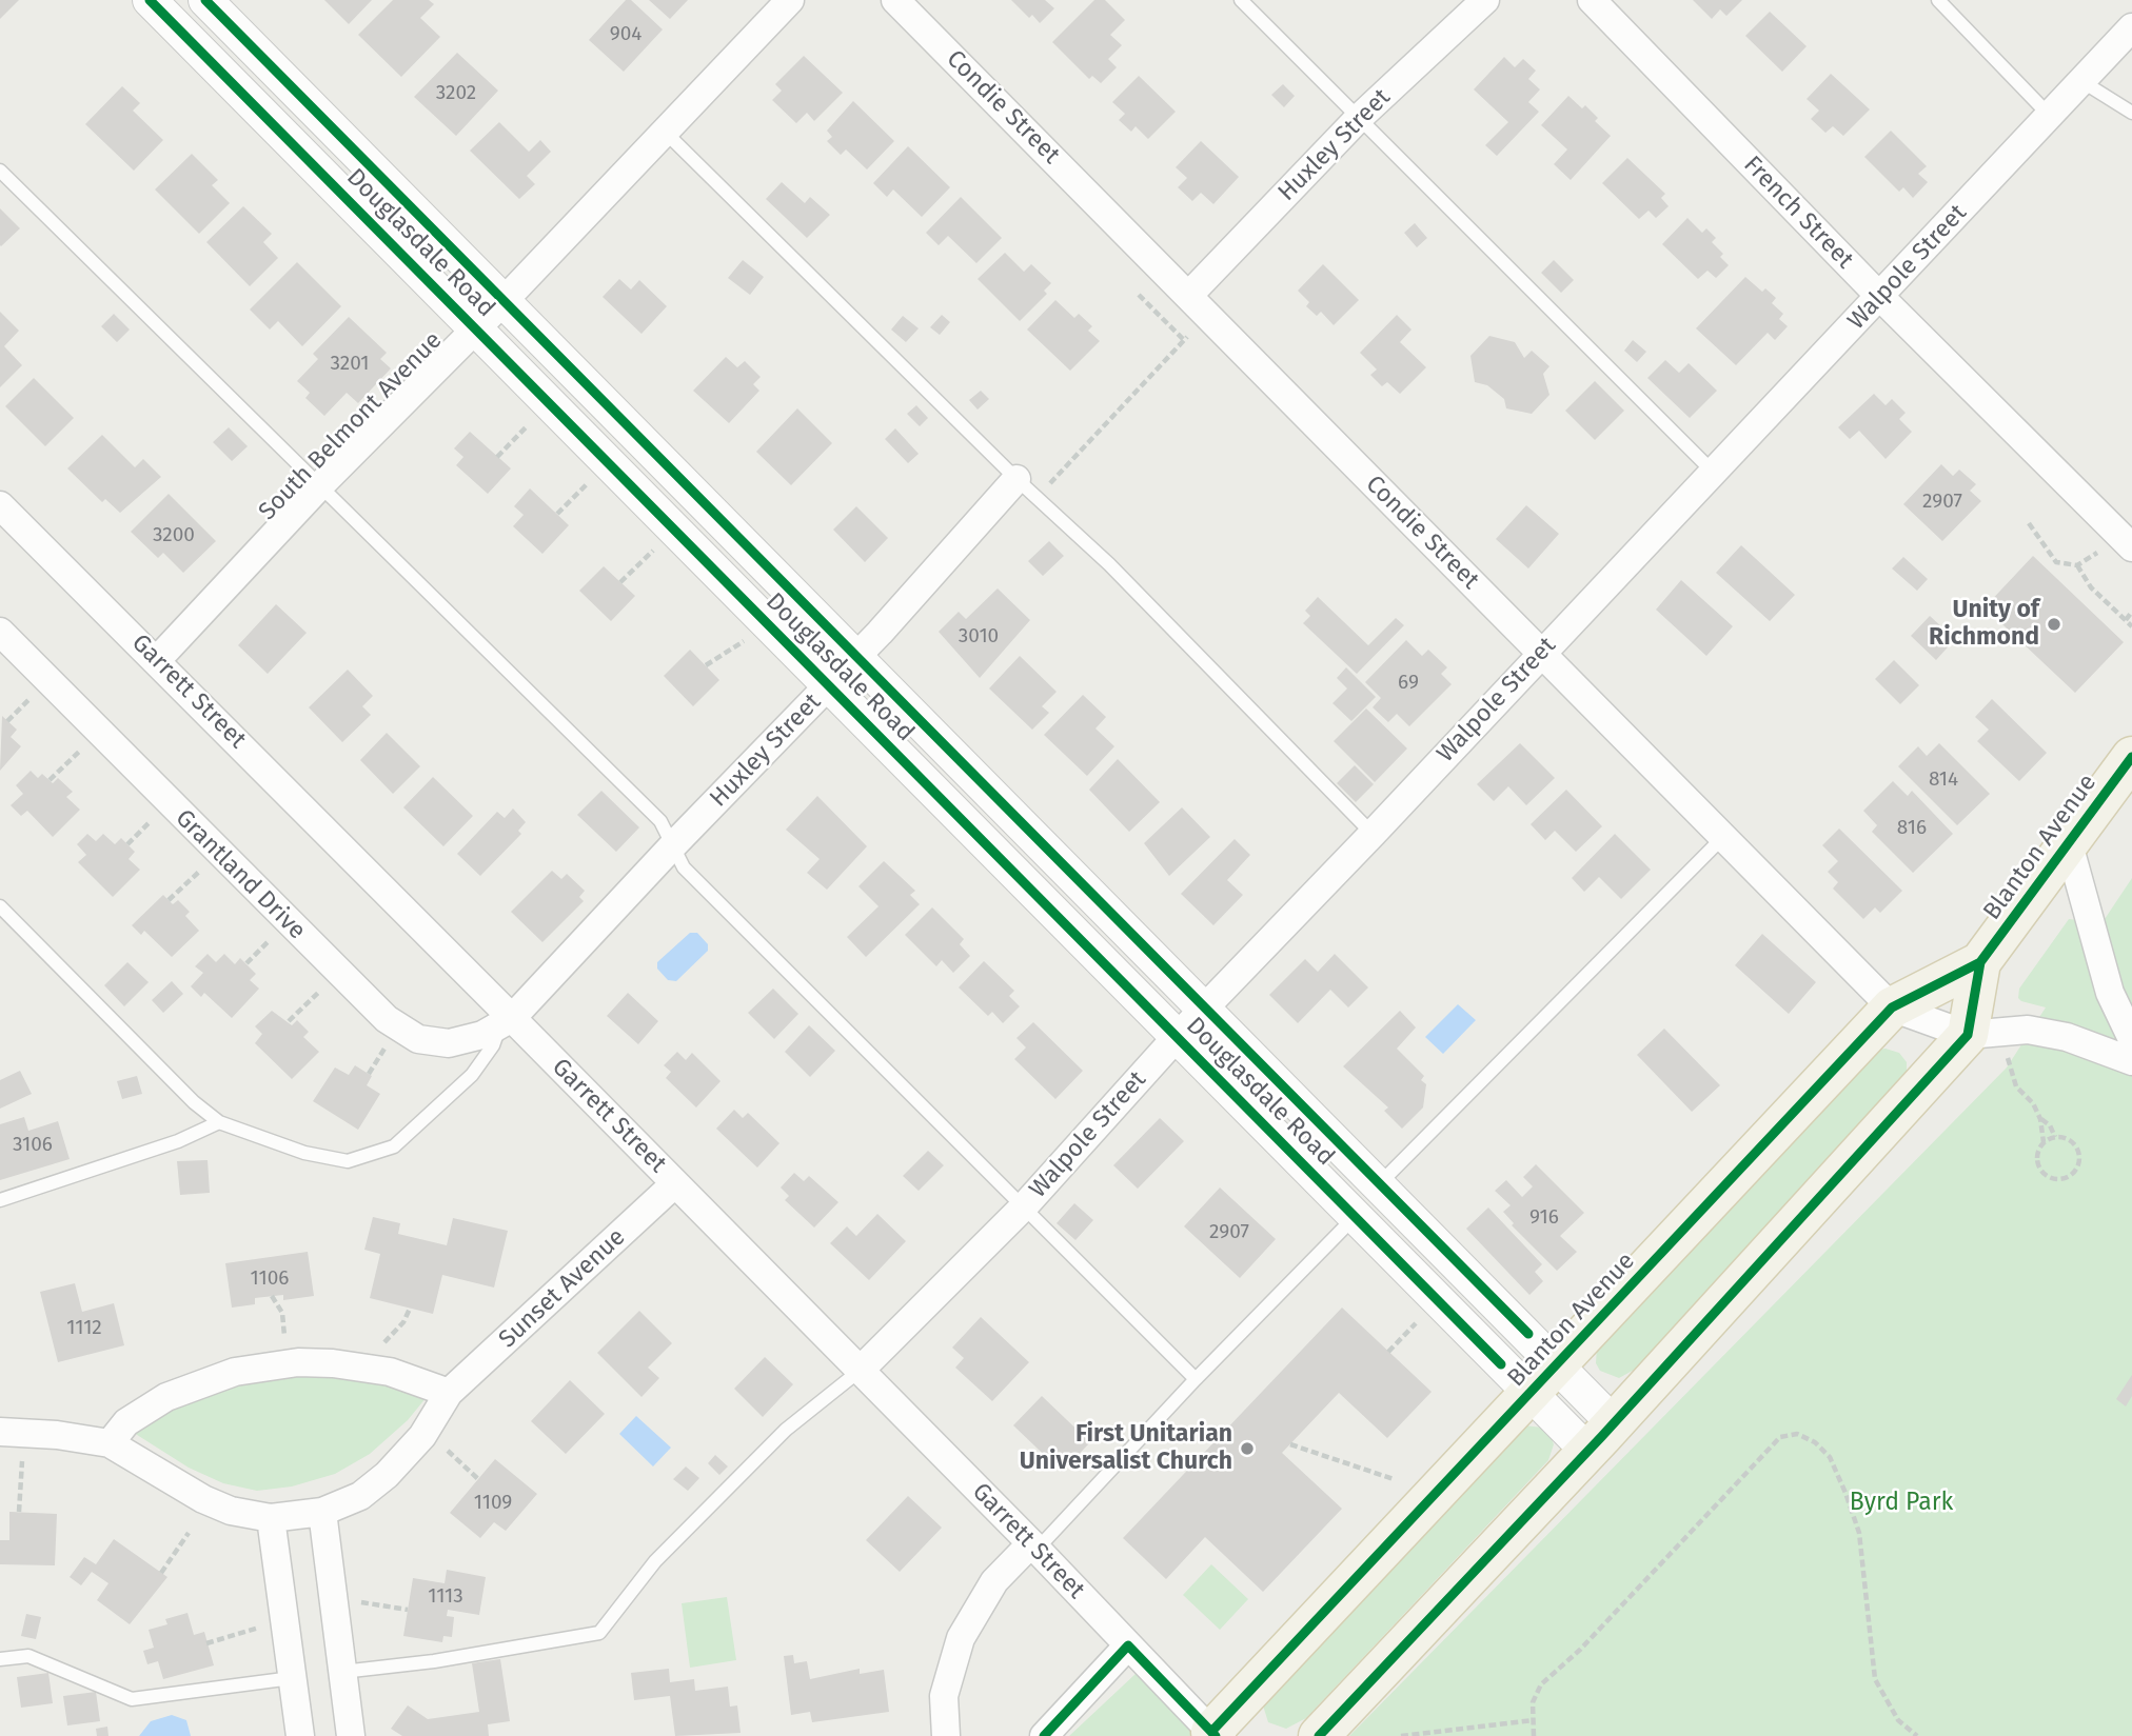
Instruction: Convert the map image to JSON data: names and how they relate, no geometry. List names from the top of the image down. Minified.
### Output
{"streets":{"main road":["Blanton Avenue"],"street":["Condie Street","Huxley Street","French Street","Douglasdale Road","Walpole Street","South Belmont Avenue","Garrett Street","Grantland Drive","Sunset Avenue"]},"crossings":[["Condie Street","Huxley Street"],["Condie Street","Walpole Street"],["Condie Street","Blanton Avenue"],["Huxley Street","Douglasdale Road"],["Huxley Street","Garrett Street"],["Huxley Street","Grantland Drive"],["French Street","Walpole Street"],["Douglasdale Road","Walpole Street"],["Douglasdale Road","South Belmont Avenue"],["Douglasdale Road","Blanton Avenue"],["Walpole Street","Garrett Street"],["South Belmont Avenue","Garrett Street"],["Garrett Street","Blanton Avenue"],["Garrett Street","Grantland Drive"],["Garrett Street","Sunset Avenue"]],"parks":["Byrd Park"],"places":["Unity of Richmond","First Unitarian Universalist Church"],"house_numbers":["904","3202","3201","2907","3200","3010","69","814","816","3106","916","2907","1106","1112","1109","1113"]}
